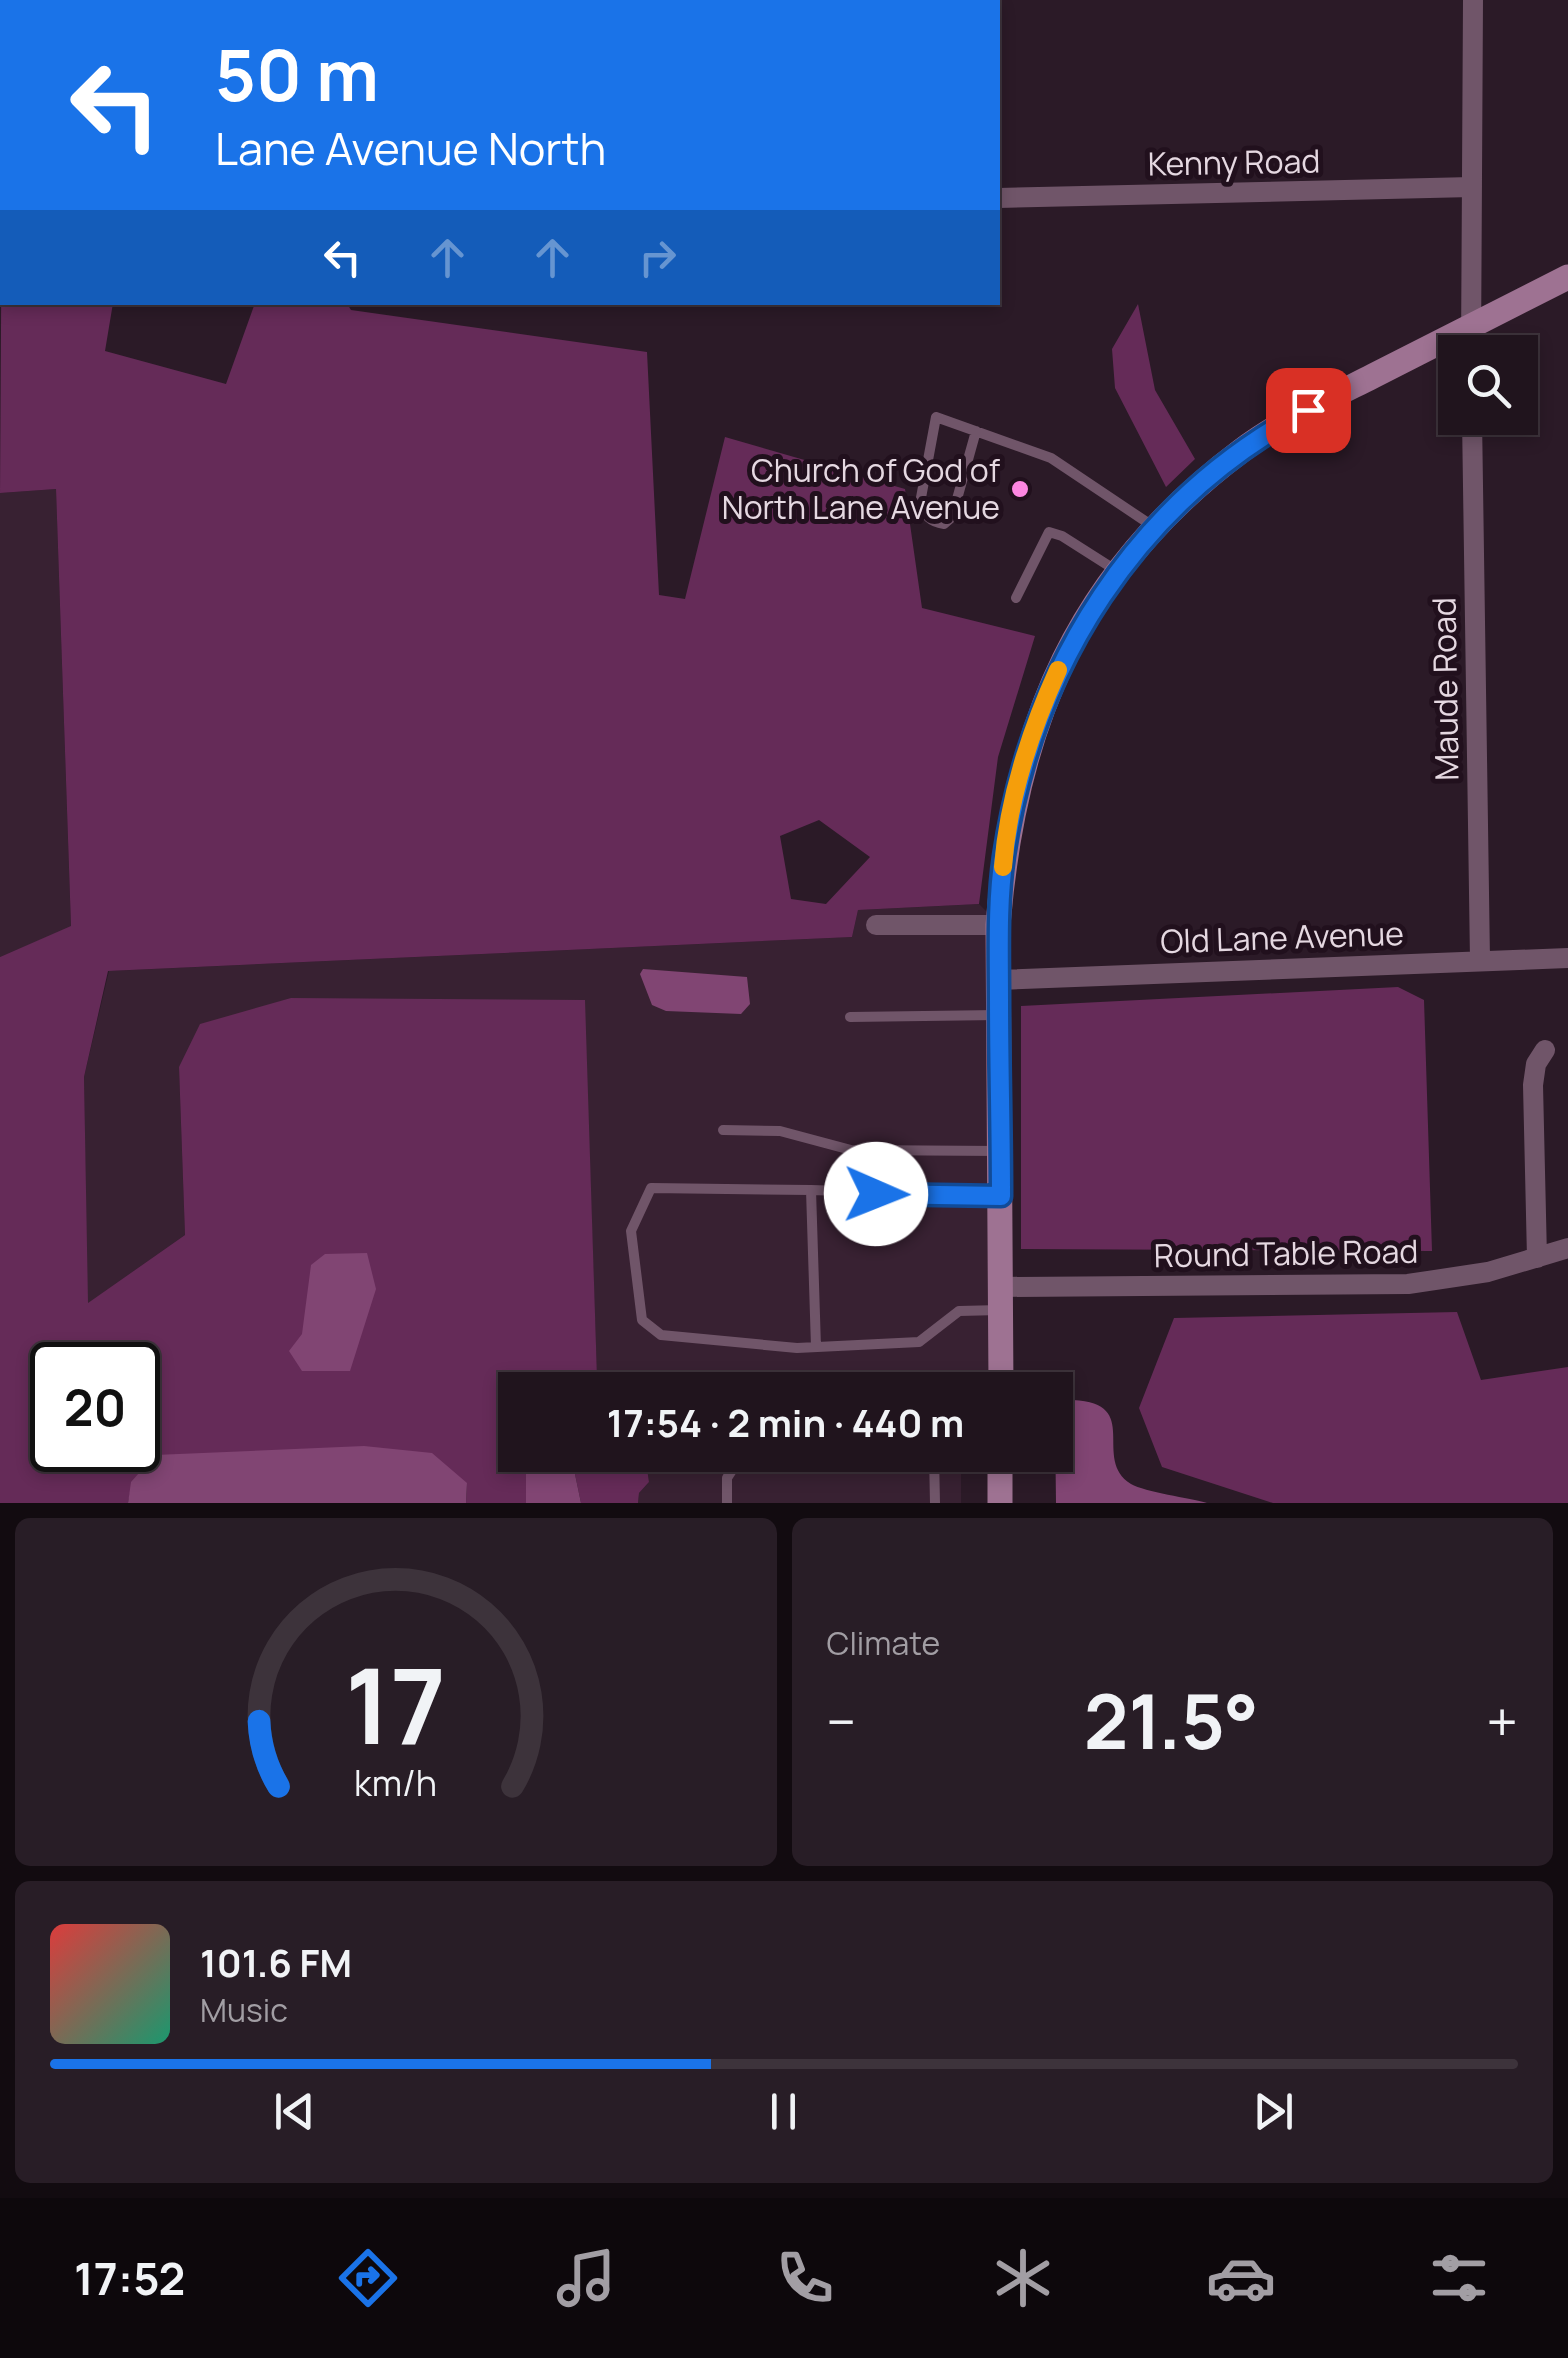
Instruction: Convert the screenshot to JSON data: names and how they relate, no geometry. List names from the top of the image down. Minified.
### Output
{"streets":{"street":["Kenny Road","Maude Road","Old Lane Avenue","Round Table Road"]},"crossings":[["Maude Road","Old Lane Avenue"]],"places":["Church of God of North Lane Avenue"],"page":{"turn":["50 m","Lane Avenue North"],"limit":"20","trip":"17:54 · 2 min · 440 m","tile":"Climate","heat":["−","21.5°","+"],"song":["101.6 FM","Music"],"tabs":"17:52","gauge":["17","km/h"]}}
